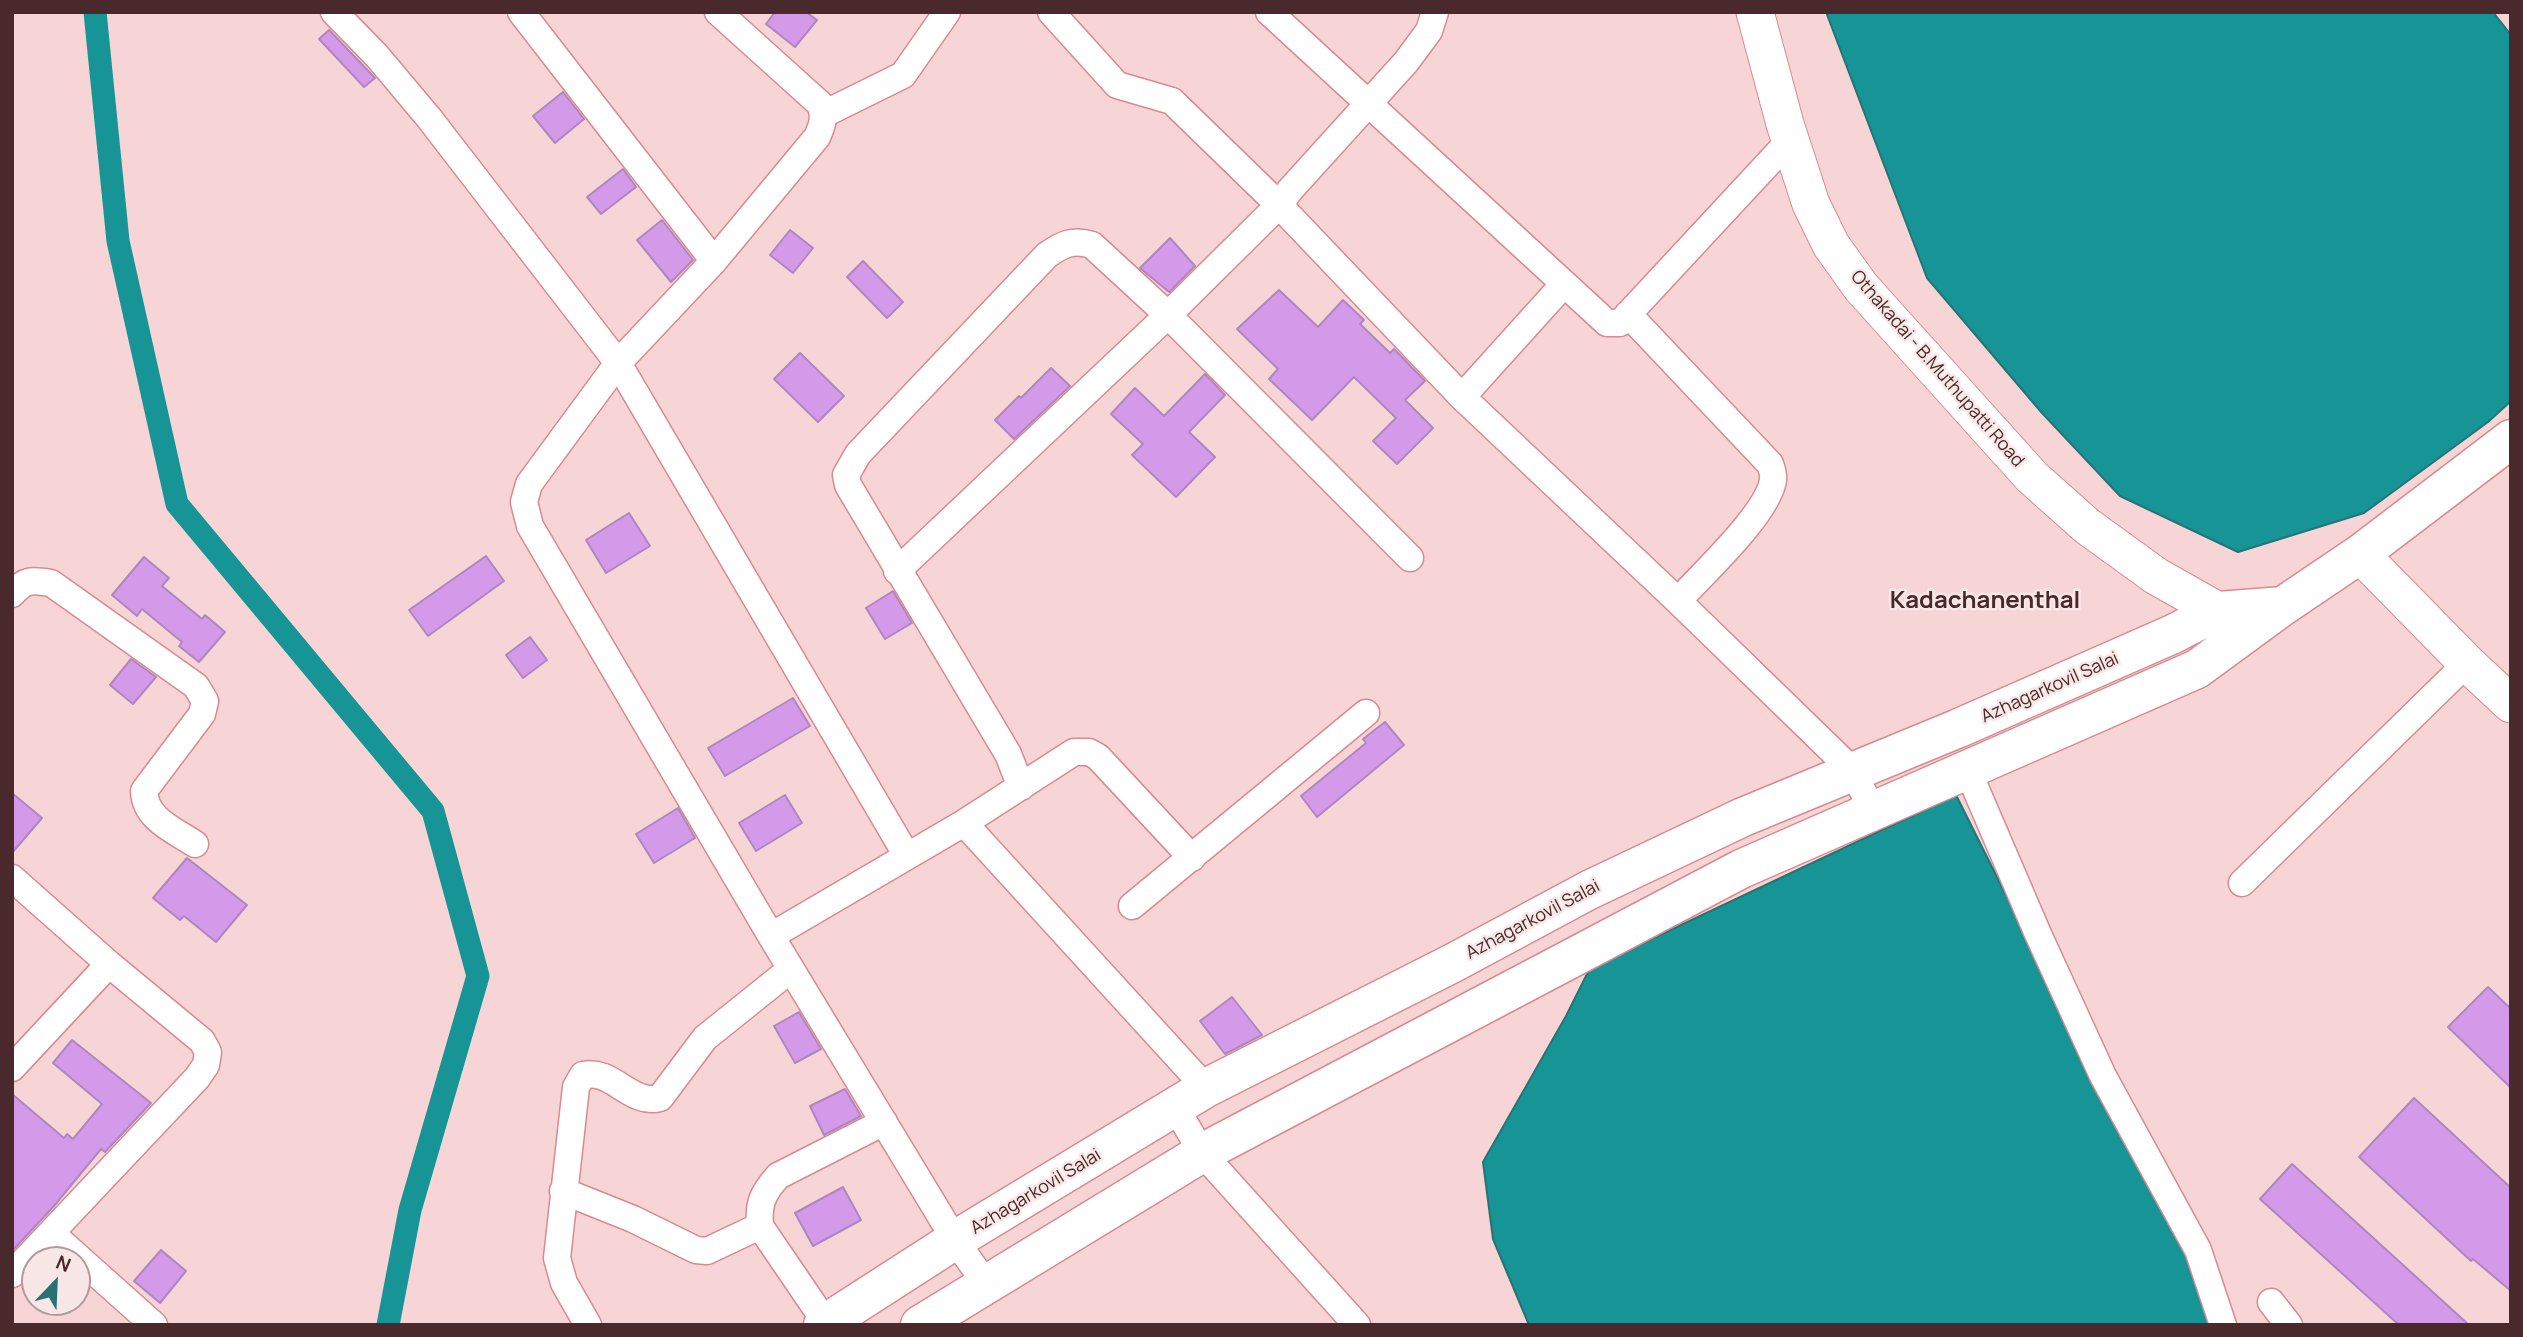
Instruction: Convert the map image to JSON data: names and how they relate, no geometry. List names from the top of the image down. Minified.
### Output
{"streets":{"main road":["Othakadai - B.Muthupatti Road","Azhagarkovil Salai"]},"crossings":[["Othakadai - B.Muthupatti Road","Azhagarkovil Salai"]],"districts":["Kadachanenthal"],"north":"top right"}
